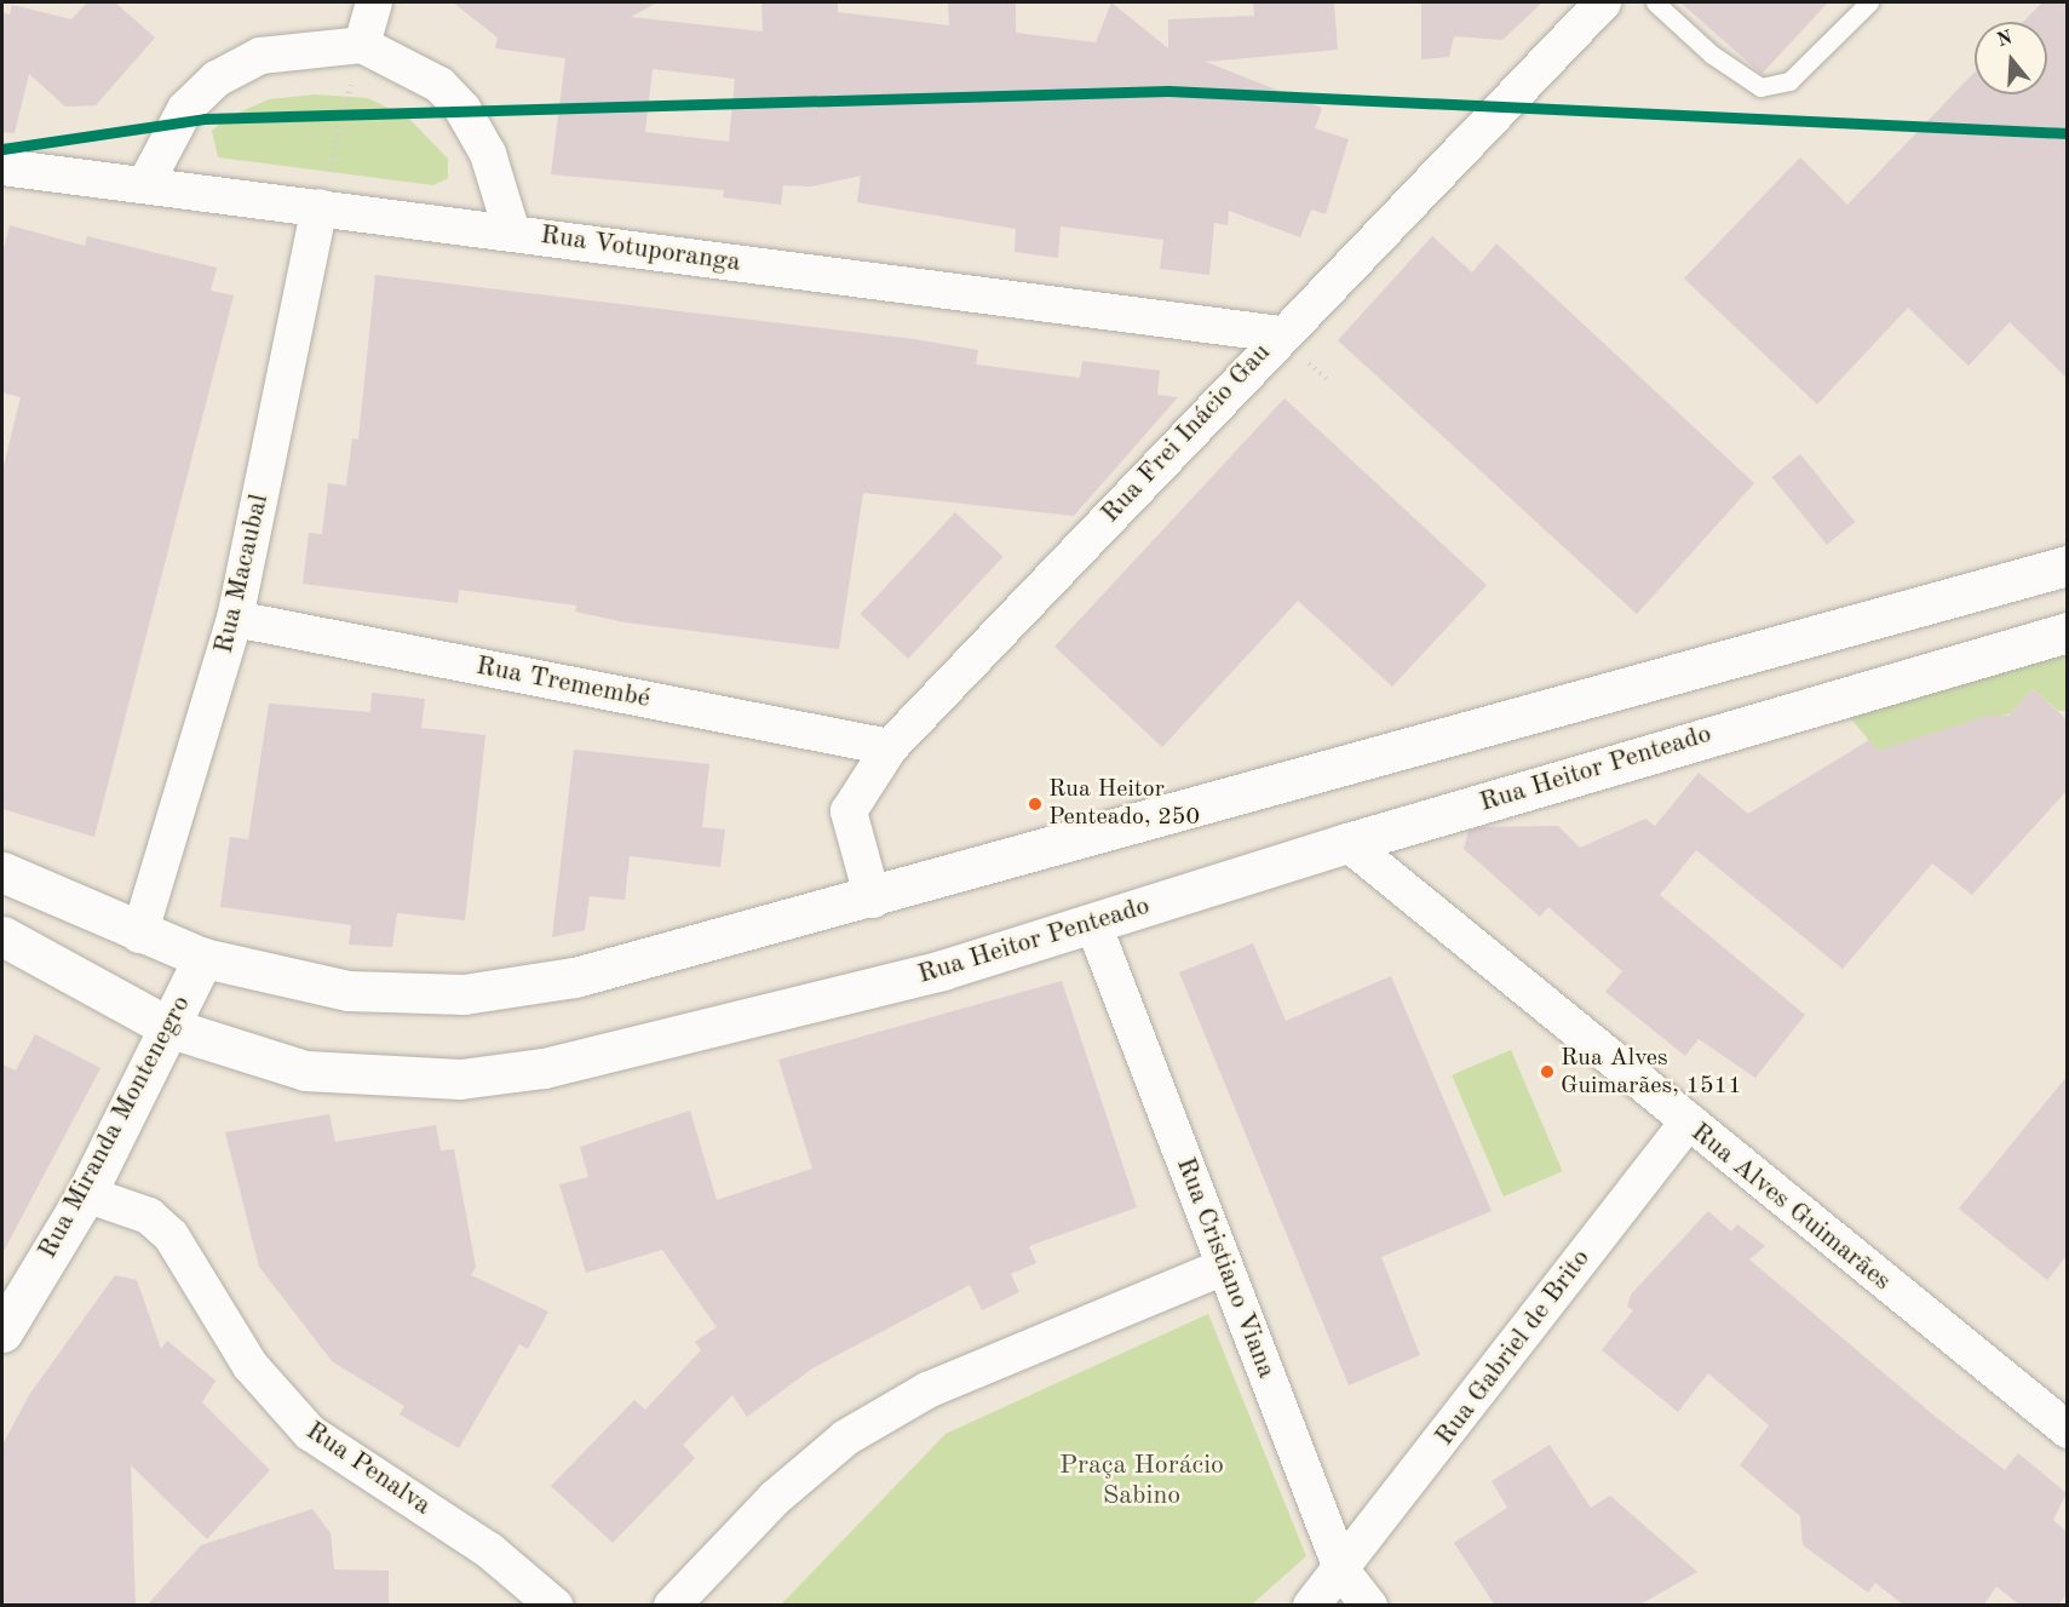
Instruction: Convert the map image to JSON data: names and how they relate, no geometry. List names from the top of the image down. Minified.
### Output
{"streets":{"main road":["Rua Heitor Penteado","Rua Miranda Montenegro"],"street":["Rua Votuporanga","Rua Frei Inácio Gau","Rua Macaubal","Rua Tremembé","Rua Alves Guimarães","Rua Cristiano Viana","Rua Gabriel de Brito","Rua Penalva"]},"crossings":[["Rua Votuporanga","Rua Frei Inácio Gau"],["Rua Votuporanga","Rua Macaubal"],["Rua Frei Inácio Gau","Rua Tremembé"],["Rua Macaubal","Rua Tremembé"],["Rua Heitor Penteado","Rua Miranda Montenegro"],["Rua Heitor Penteado","Rua Alves Guimarães"],["Rua Heitor Penteado","Rua Cristiano Viana"],["Rua Miranda Montenegro","Rua Penalva"],["Rua Alves Guimarães","Rua Gabriel de Brito"],["Rua Cristiano Viana","Rua Gabriel de Brito"]],"parks":["Praça Horácio Sabino"],"places":["Rua Heitor Penteado, 250","Rua Alves Guimarães, 1511"],"north":"top"}
